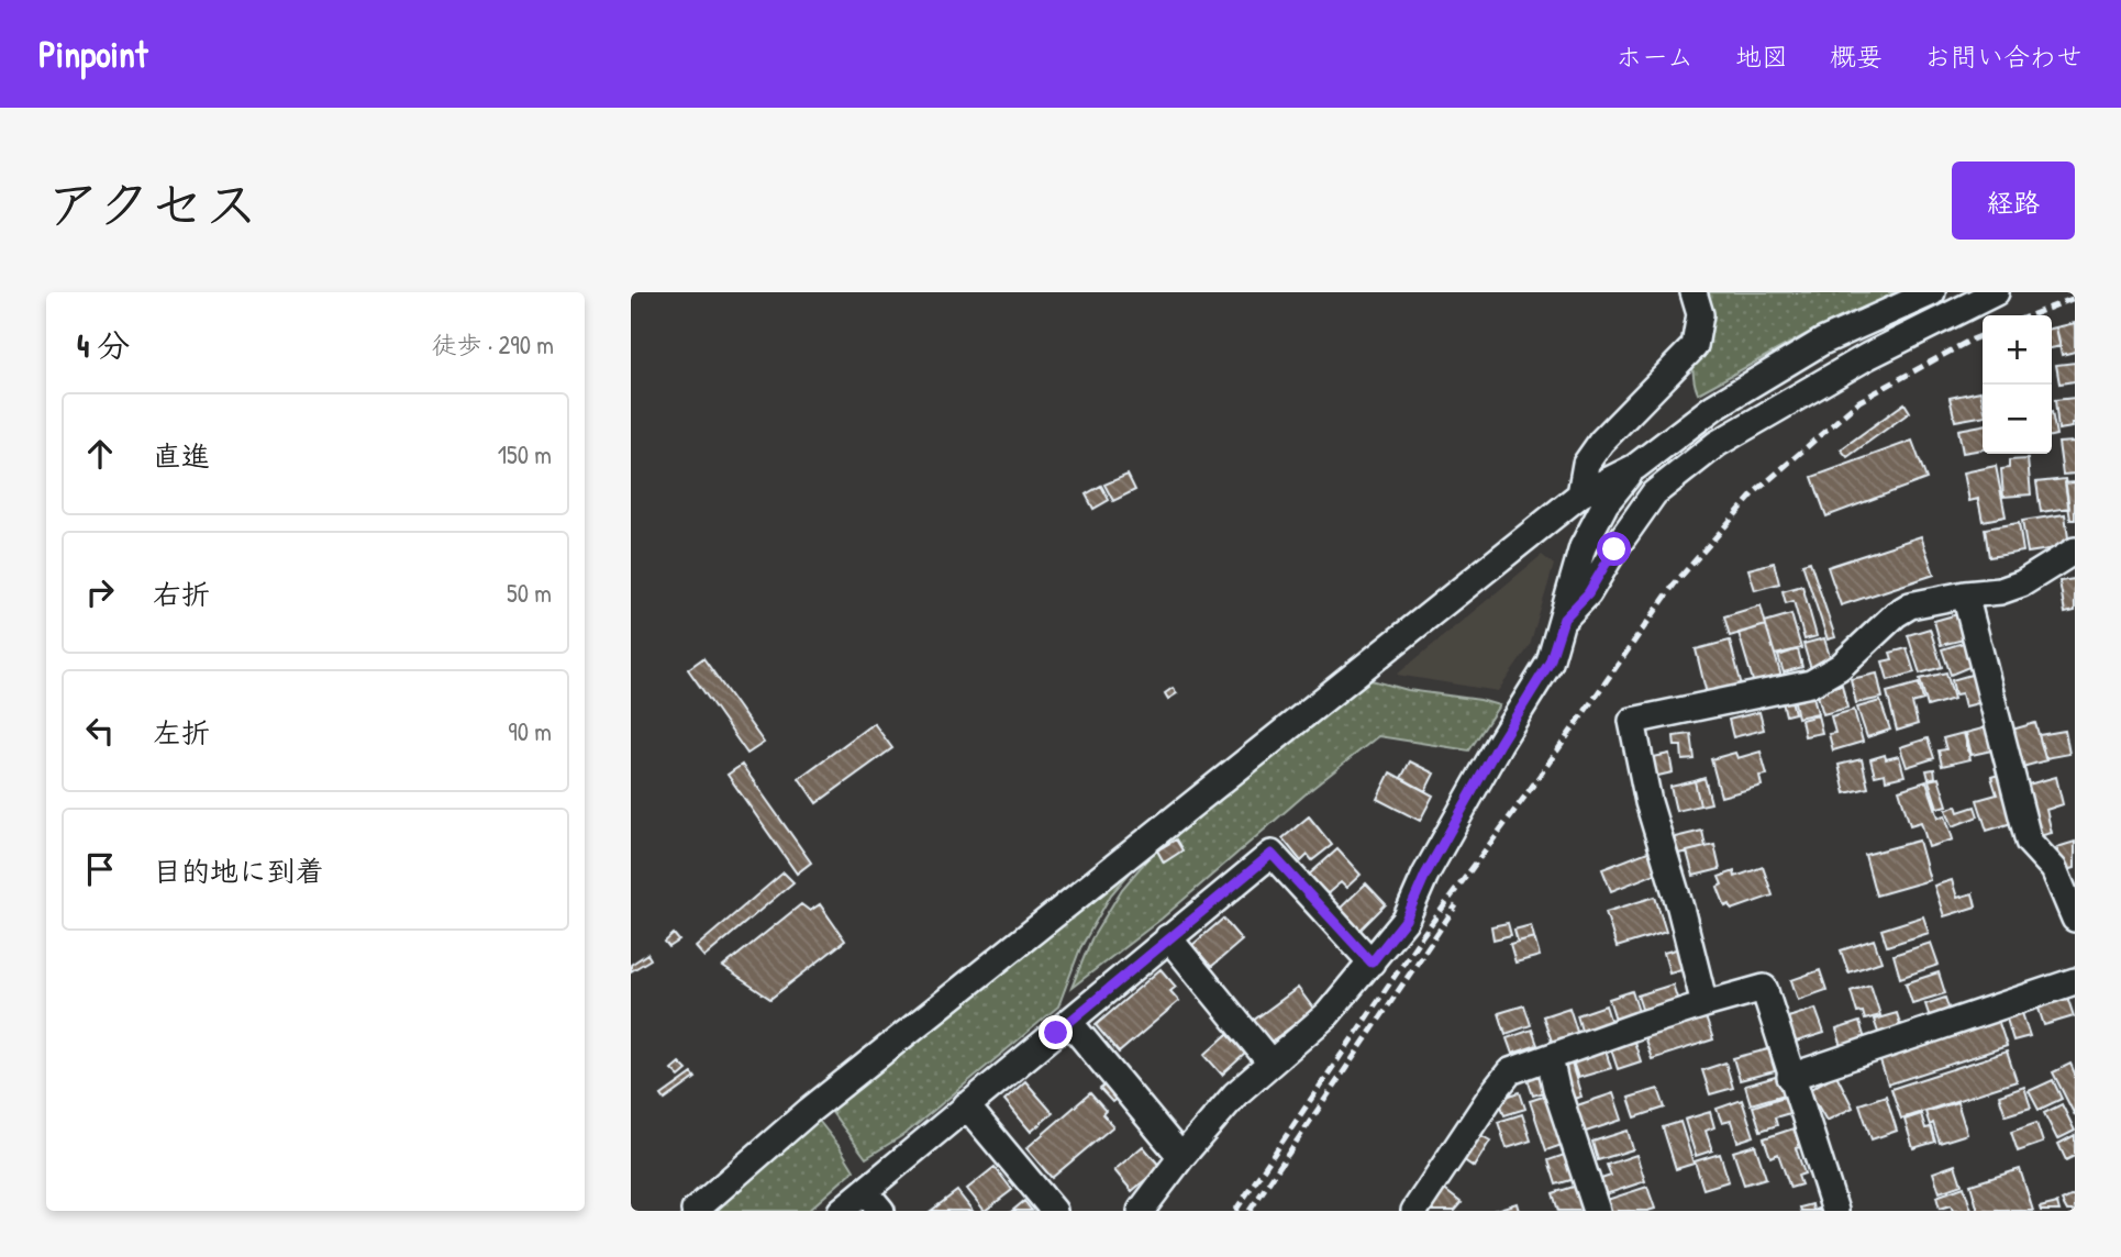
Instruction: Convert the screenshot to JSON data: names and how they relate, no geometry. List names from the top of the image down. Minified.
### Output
{"page":{"header":"Pinpoint","nav":["ホーム","地図","概要","お問い合わせ"],"title":"アクセス","buttons":"経路","heading":["4 分","徒歩 · 290 m"],"map_buttons":["+","−"],"list":[["直進","150 m"],["右折","50 m"],["左折","90 m"],"目的地に到着"]}}
